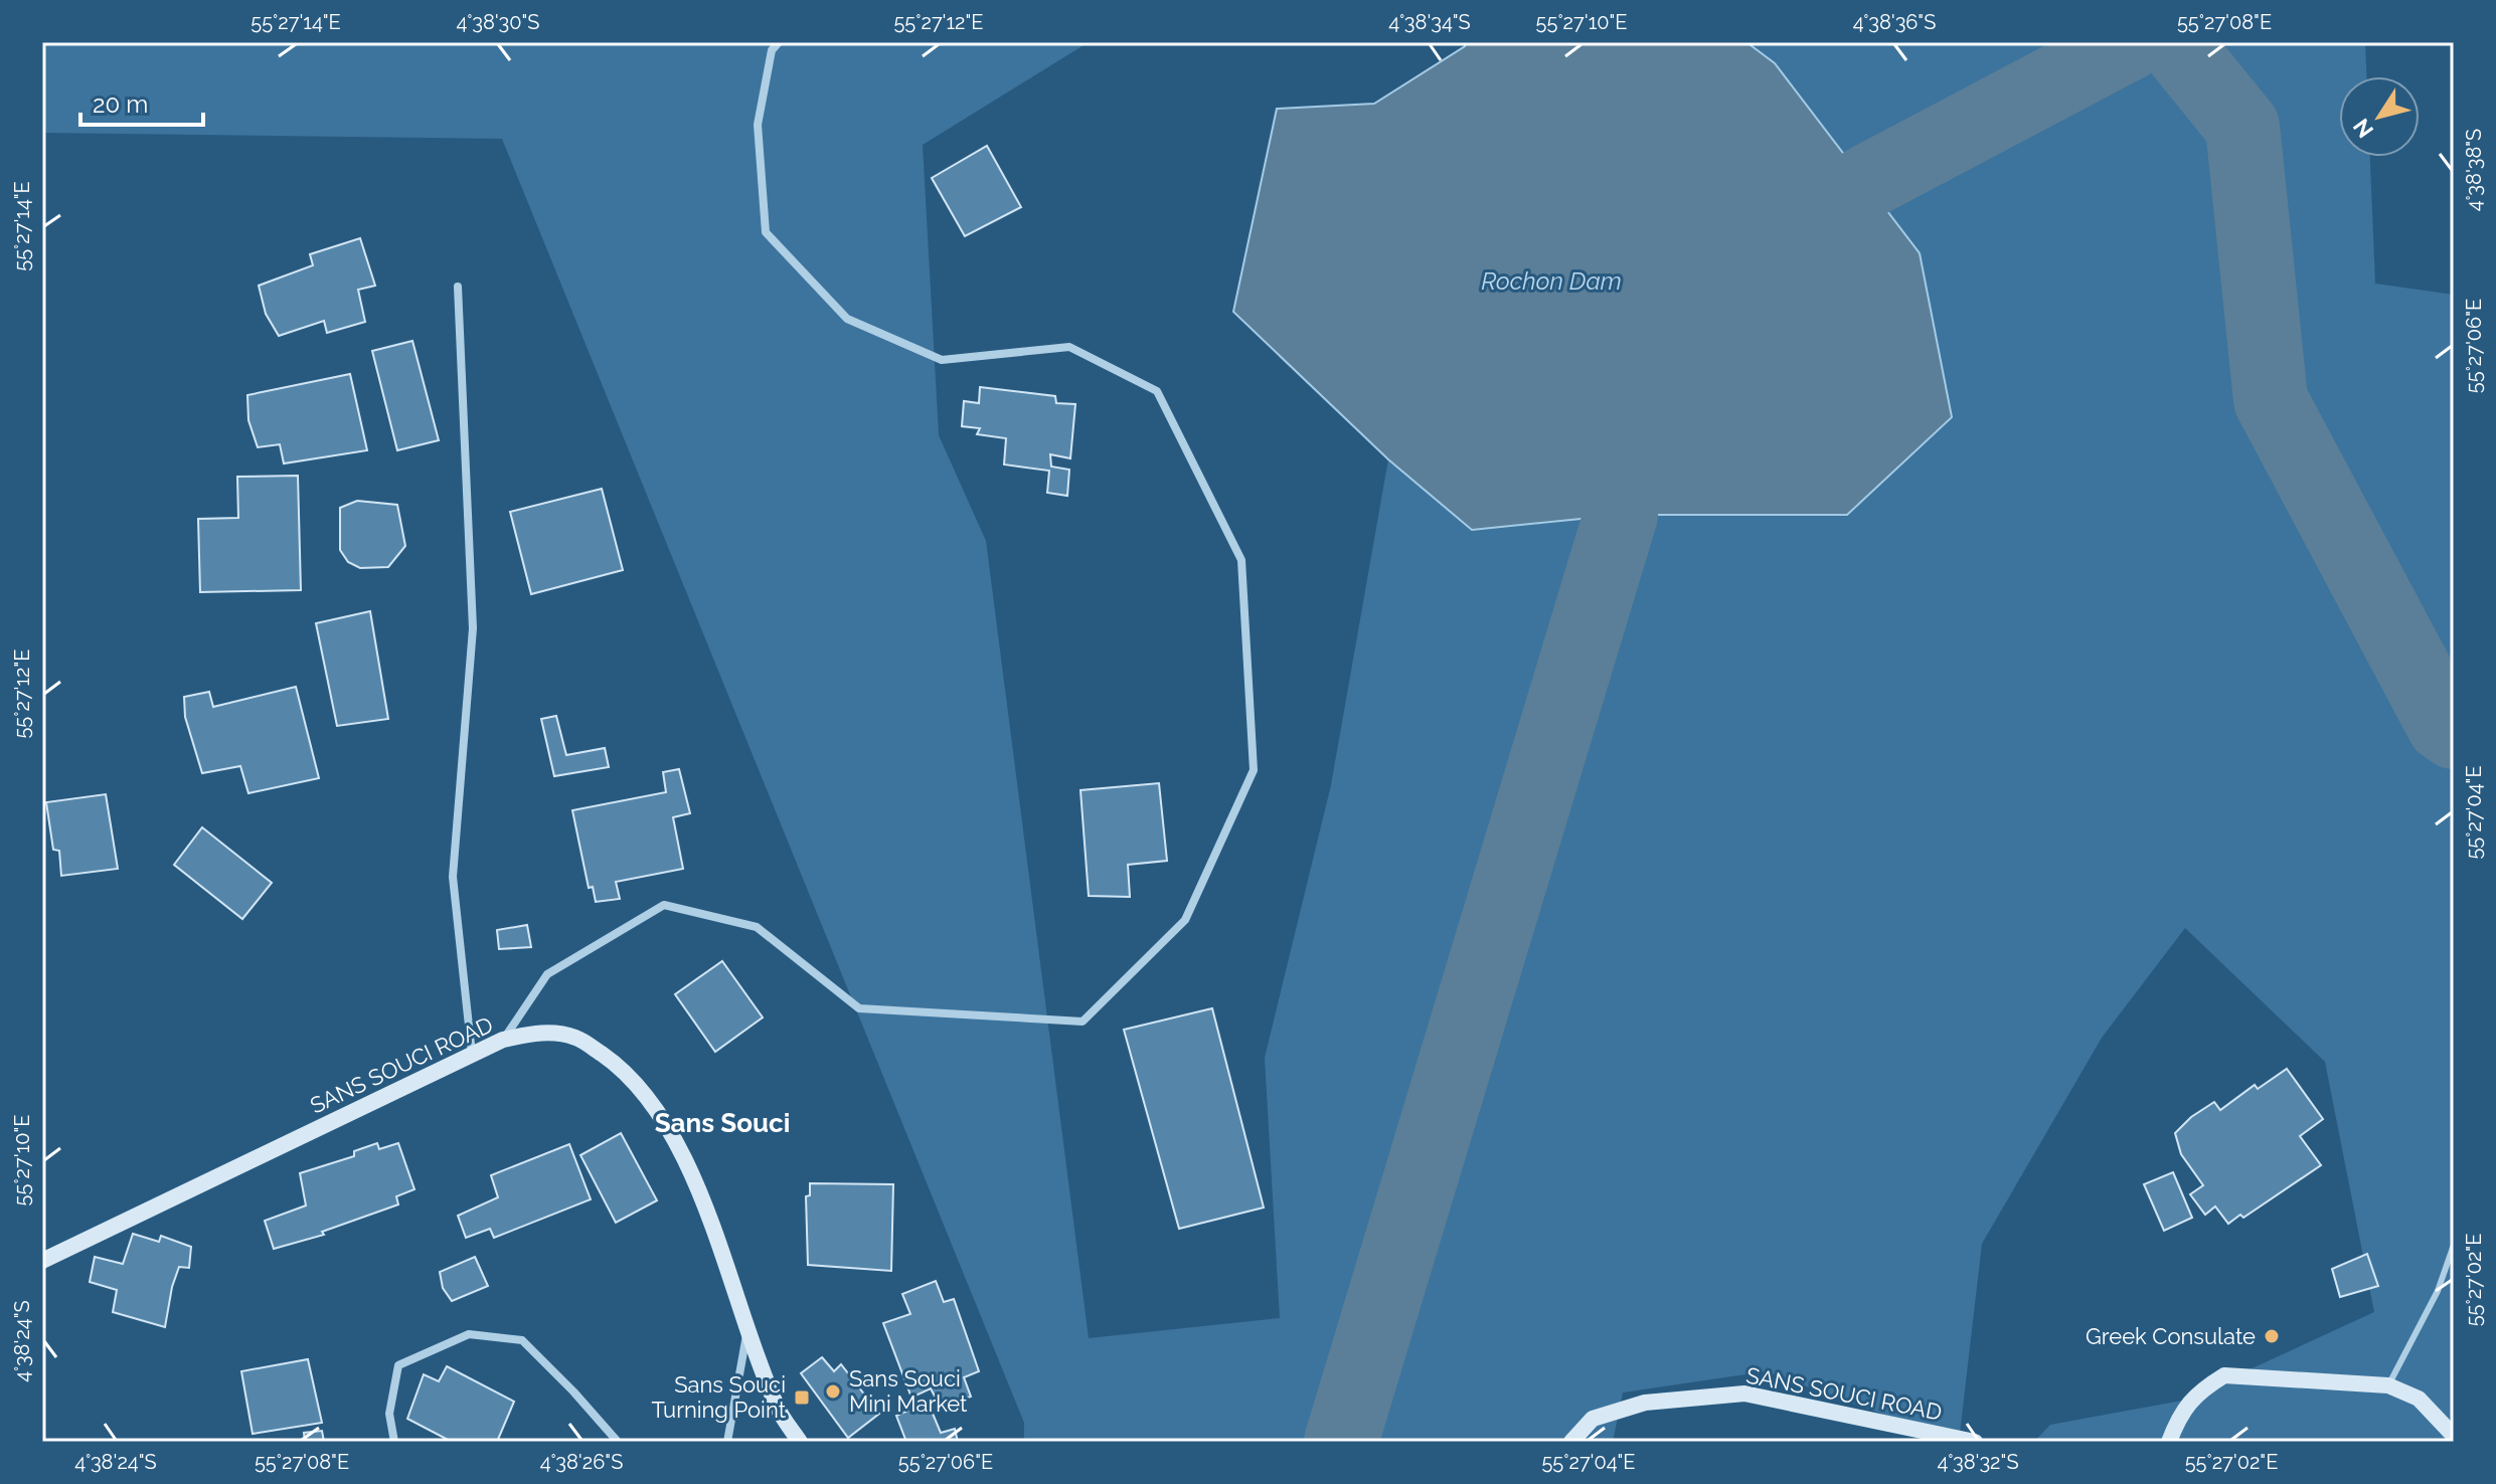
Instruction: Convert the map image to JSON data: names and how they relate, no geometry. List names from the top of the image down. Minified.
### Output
{"streets":{"main road":["SANS SOUCI ROAD"]},"districts":["Sans Souci"],"water":["Rochon Dam"],"places":{"other":["Greek Consulate","Sans Souci Mini Market"],"transit":["Sans Souci Turning Point"]},"scale_bar":"20 m","north":"bottom left","coordinates":["55°27'14\"E","4°38'30\"S","55°27'12\"E","4°38'34\"S","55°27'10\"E","4°38'36\"S","55°27'08\"E","4°38'38\"S","55°27'06\"E","55°27'04\"E","55°27'02\"E","4°38'24\"S","4°38'26\"S","4°38'32\"S"]}
